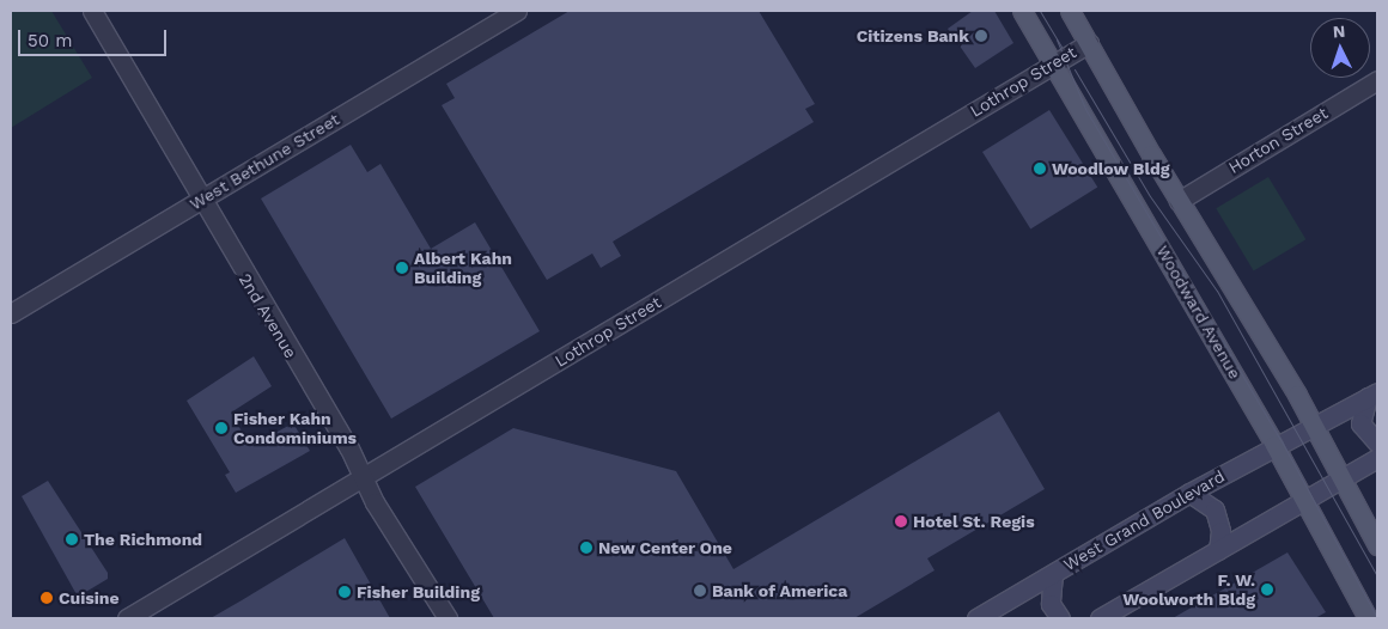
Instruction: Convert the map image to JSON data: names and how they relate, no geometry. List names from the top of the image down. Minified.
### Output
{"streets":{"main road":["Woodward Avenue","West Grand Boulevard"],"street":["Lothrop Street","Horton Street","West Bethune Street","2nd Avenue"]},"crossings":[["Lothrop Street","Woodward Avenue"],["Lothrop Street","2nd Avenue"],["West Bethune Street","2nd Avenue"],["Woodward Avenue","West Grand Boulevard"]],"places":["Citizens Bank","Woodlow Bldg","Albert Kahn Building","Fisher Kahn Condominiums","Hotel St. Regis","The Richmond","New Center One","F. W. Woolworth Bldg","Bank of America","Fisher Building","Cuisine"],"scale_bar":"50 m","north":"top"}
